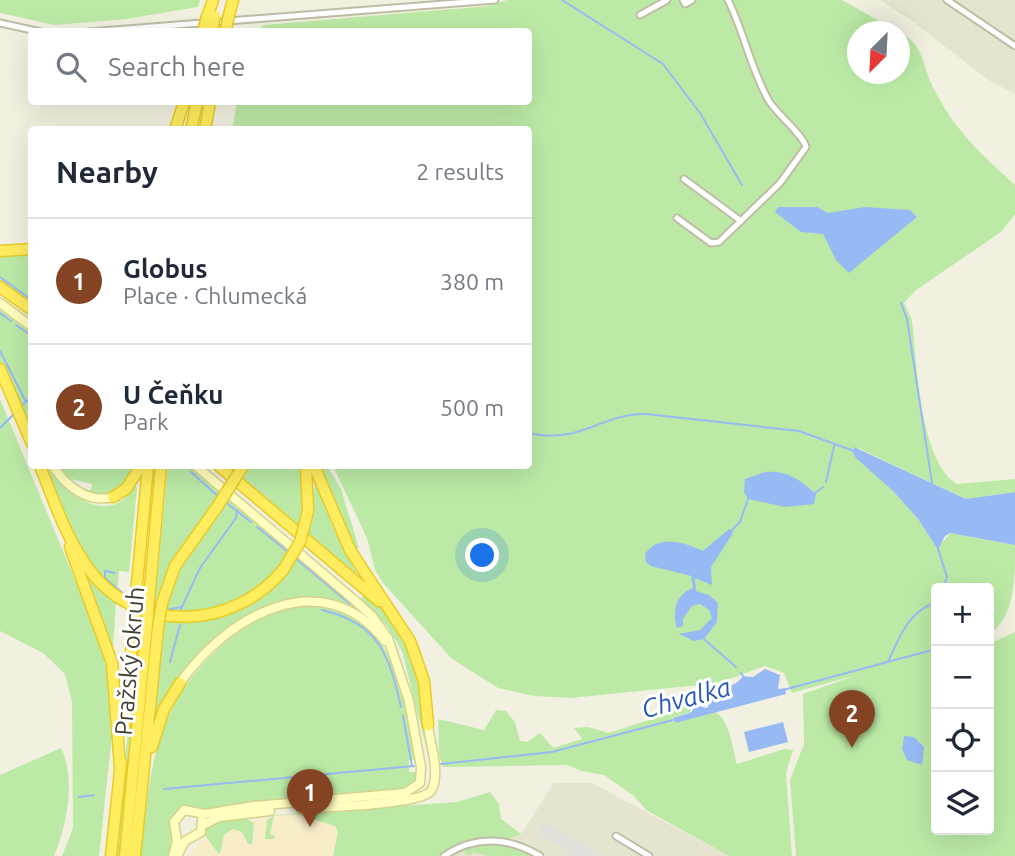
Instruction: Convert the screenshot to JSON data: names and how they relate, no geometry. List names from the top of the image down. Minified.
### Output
{"streets":{"highway":["Pražský okruh"]},"water":["Chvalka"],"north":"bottom left","page":{"search":"Search here","heading":["Nearby","2 results"],"list":[{"mark":"1","name":"Globus","note":"Place · Chlumecká","value":"380 m"},{"mark":"2","name":"U Čeňku","note":"Park","value":"500 m"}],"map_buttons":["+","−"],"pins":["2","1"]}}
